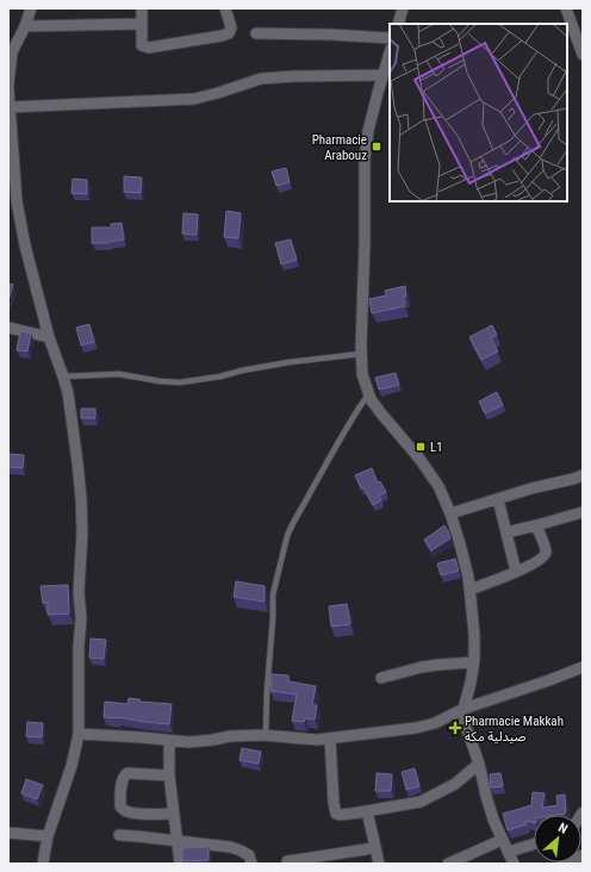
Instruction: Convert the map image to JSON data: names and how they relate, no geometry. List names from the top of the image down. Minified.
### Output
{"places":{"transit":["Pharmacie Arabouz","L1"],"health":["Pharmacie Makkah صيدلية مكة"]},"north":"top right"}
